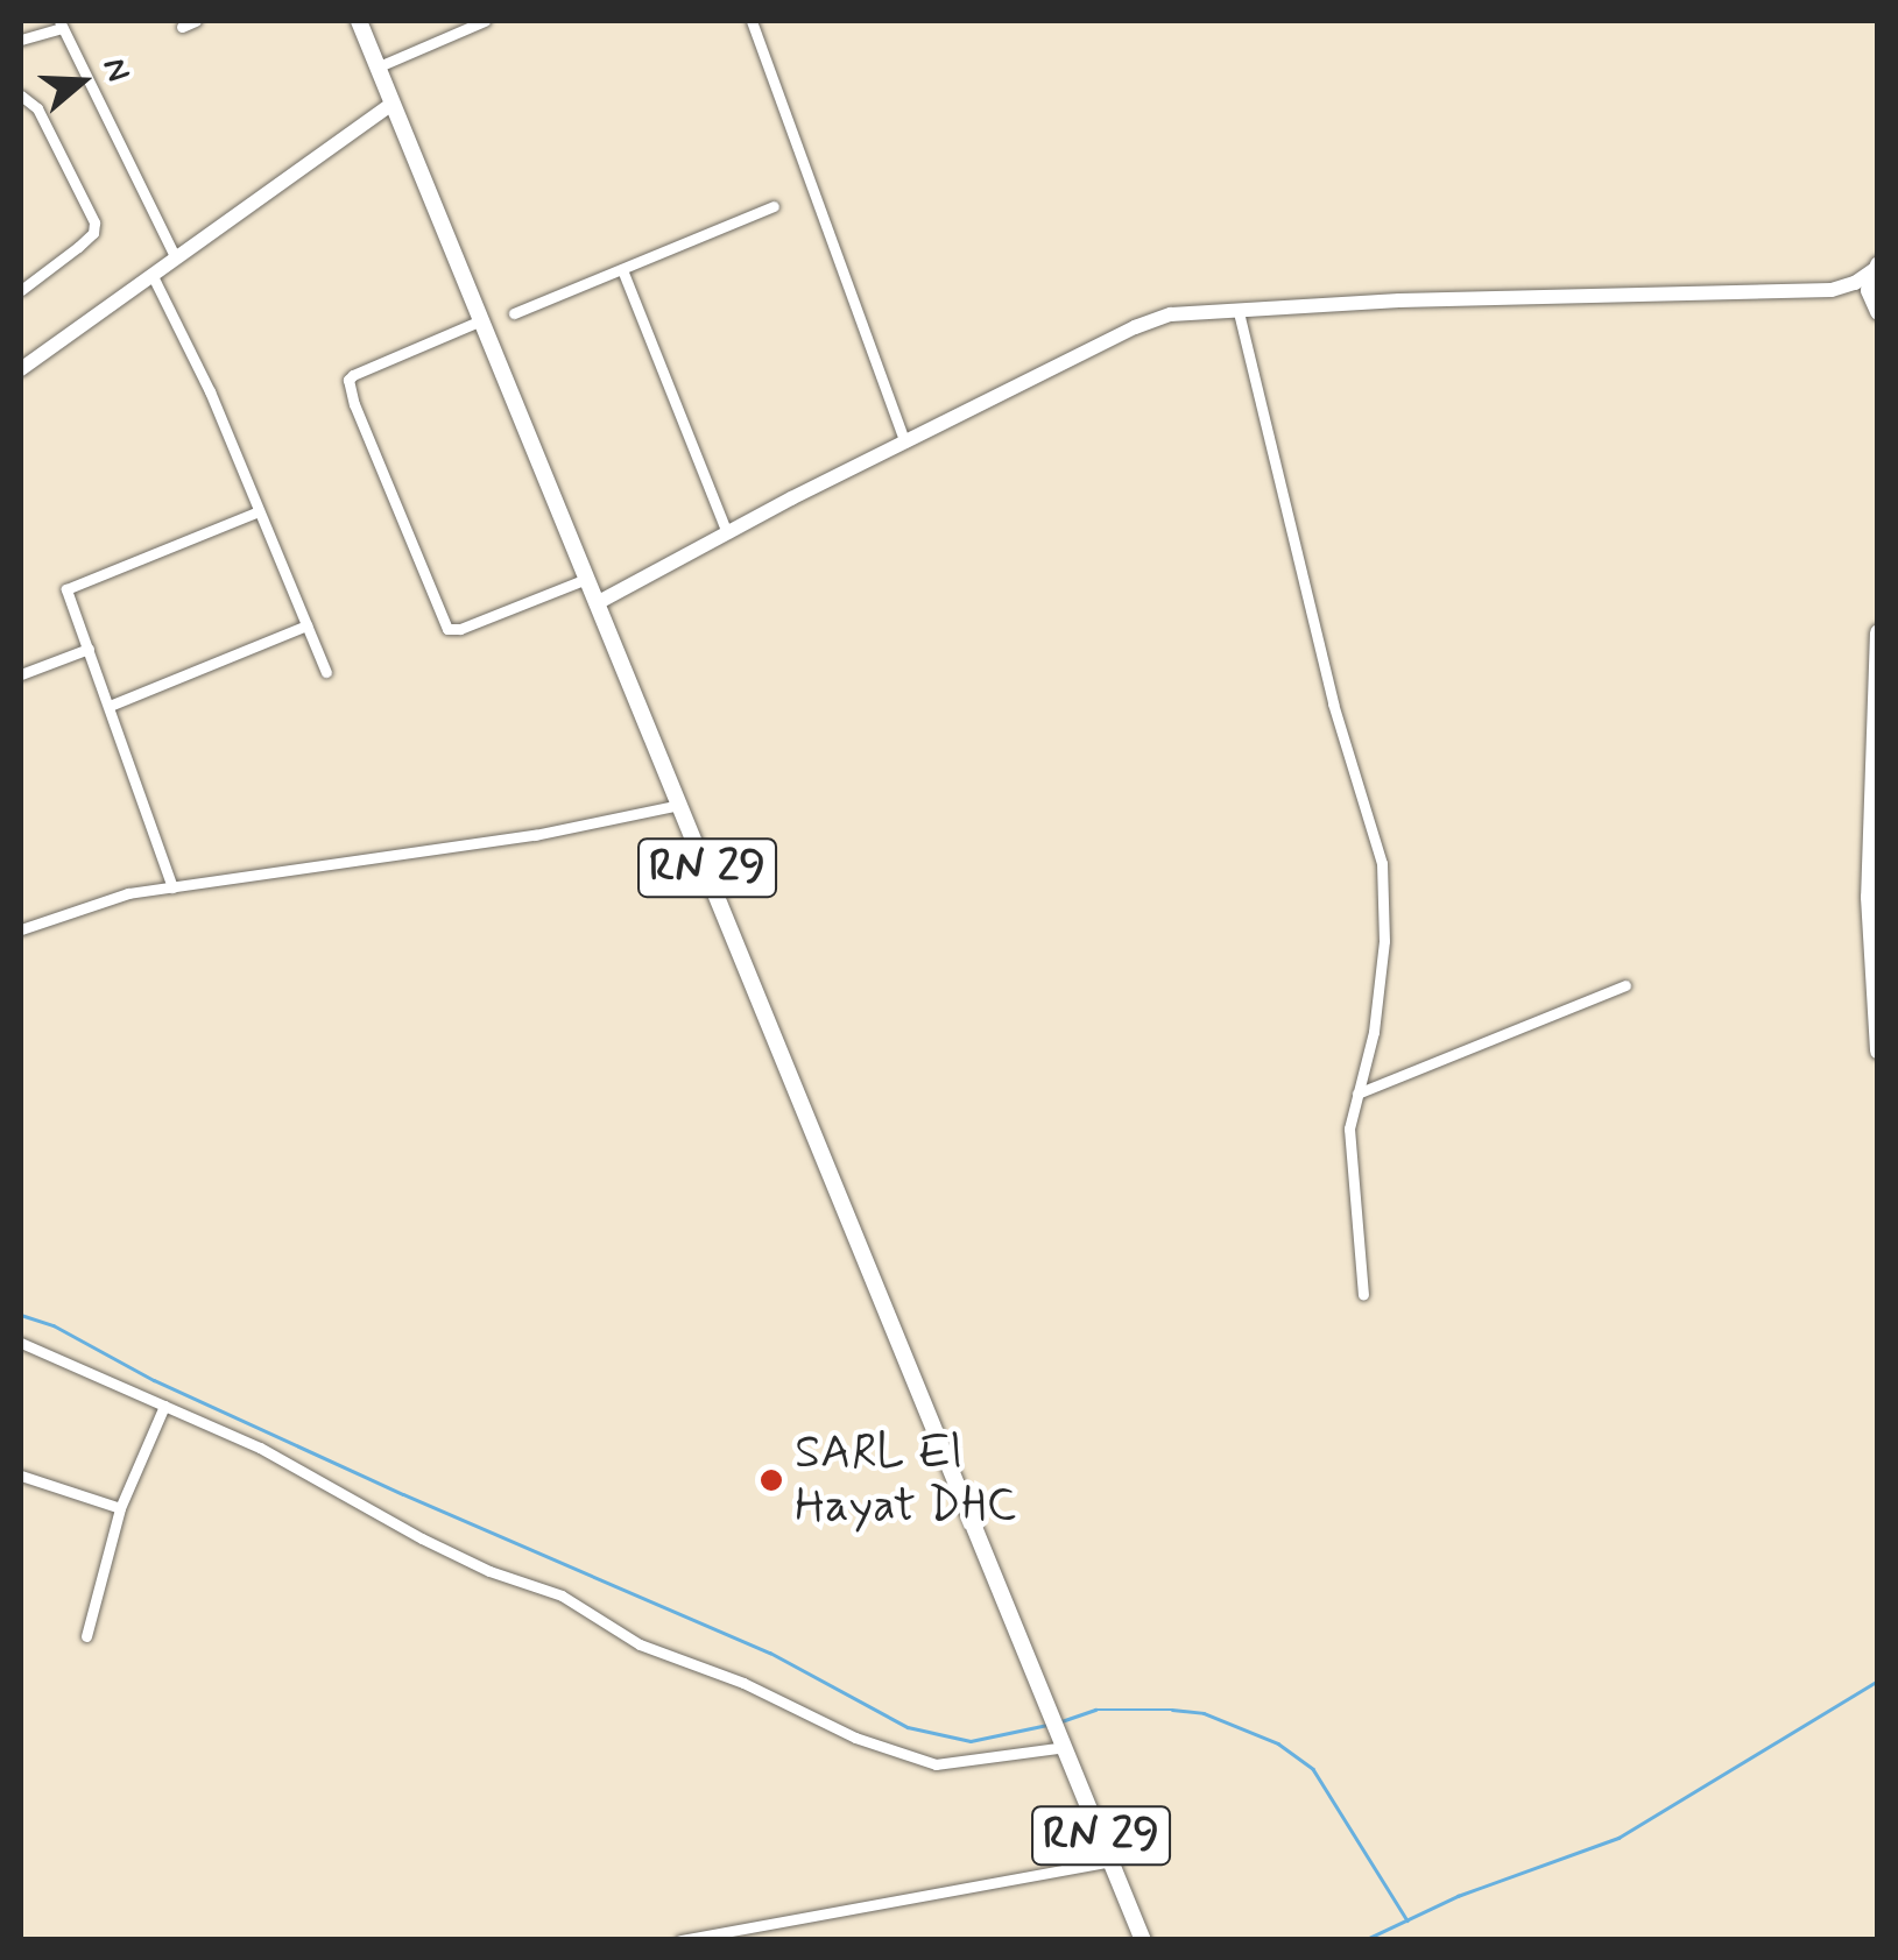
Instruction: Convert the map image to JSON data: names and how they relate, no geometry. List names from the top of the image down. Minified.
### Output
{"streets":{"main road":["RN 29"]},"places":["SARL El Hayat DHC"],"north":"right"}
